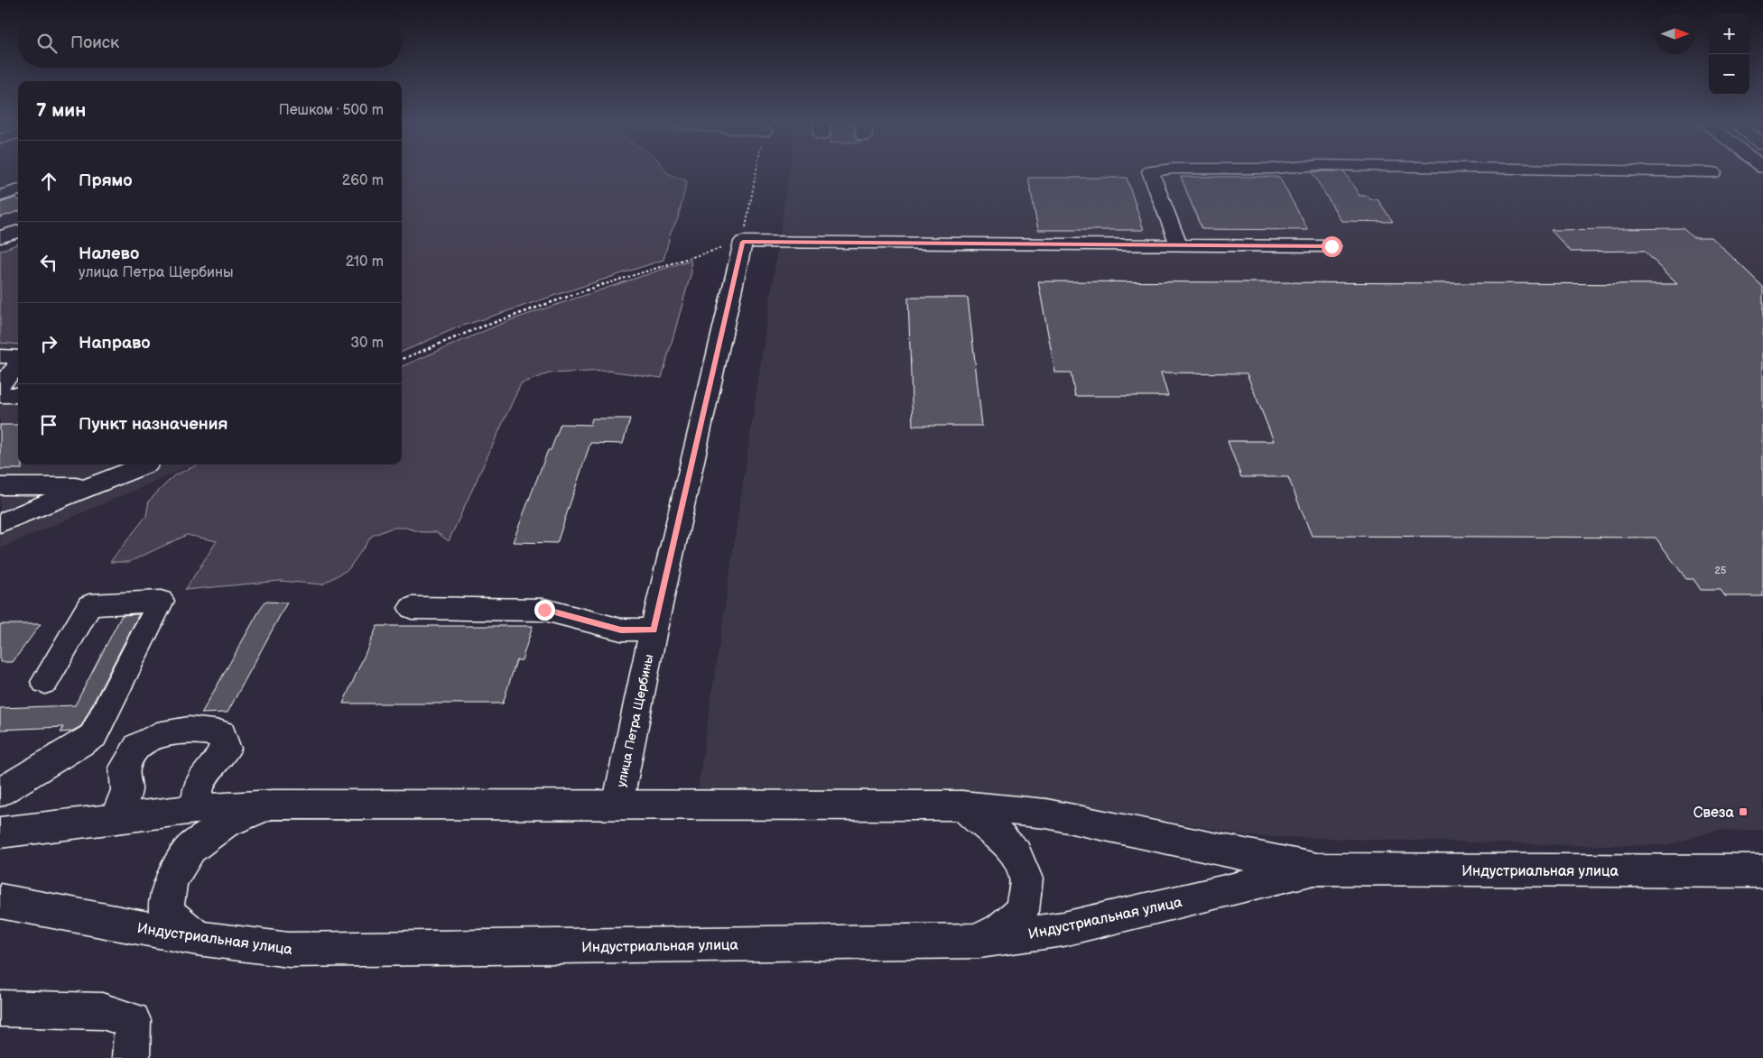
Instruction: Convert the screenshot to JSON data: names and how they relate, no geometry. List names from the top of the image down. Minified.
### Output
{"streets":{"main road":["улица Петра Щербины","Индустриальная улица"]},"crossings":[["улица Петра Щербины","Индустриальная улица"]],"places":{"transit":["Свеза"]},"house_numbers":["25"],"north":"right","page":{"map_buttons":["+","−"],"search":"Поиск","heading":["7 мин","Пешком · 500 m"],"list":[["Прямо","260 m"],["Налево","улица Петра Щербины","210 m"],["Направо","30 m"],"Пункт назначения"]}}
